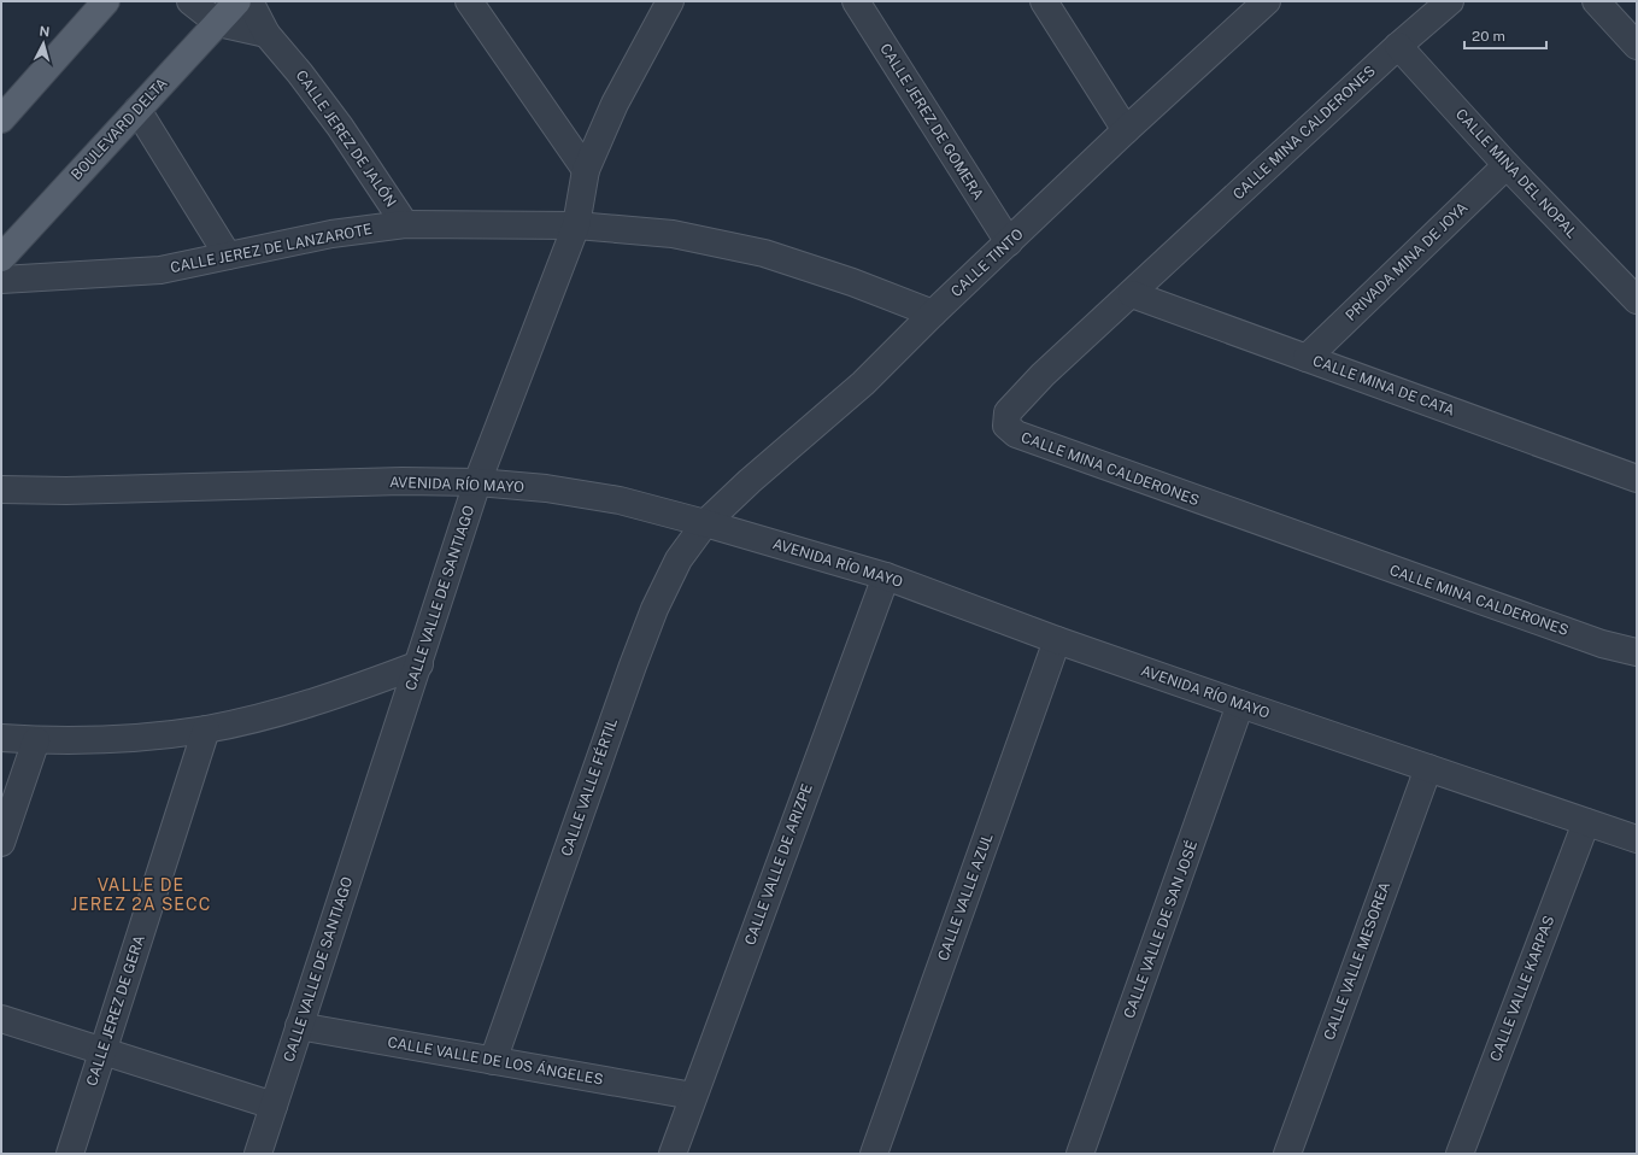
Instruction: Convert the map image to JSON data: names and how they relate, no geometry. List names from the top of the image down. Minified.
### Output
{"streets":{"main road":["BOULEVARD DELTA"],"street":["CALLE JEREZ DE GOMERA","CALLE MINA CALDERONES","CALLE JEREZ DE JALÓN","CALLE MINA DEL NOPAL","CALLE JEREZ DE LANZAROTE","PRIVADA MINA DE JOYA","CALLE TINTO","CALLE MINA DE CATA","AVENIDA RÍO MAYO","CALLE VALLE DE SANTIAGO","CALLE VALLE FÉRTIL","CALLE VALLE DE ARIZPE","CALLE VALLE AZUL","CALLE VALLE DE SAN JOSÉ","CALLE VALLE MESOREA","CALLE VALLE KARPAS","CALLE JEREZ DE GERA","CALLE VALLE DE LOS ÁNGELES"]},"crossings":[["CALLE JEREZ DE GOMERA","CALLE TINTO"],["CALLE MINA CALDERONES","CALLE MINA DEL NOPAL"],["CALLE MINA CALDERONES","CALLE MINA DE CATA"],["CALLE JEREZ DE JALÓN","CALLE JEREZ DE LANZAROTE"],["CALLE MINA DEL NOPAL","PRIVADA MINA DE JOYA"],["CALLE JEREZ DE LANZAROTE","CALLE TINTO"],["CALLE JEREZ DE LANZAROTE","CALLE VALLE DE SANTIAGO"],["PRIVADA MINA DE JOYA","CALLE MINA DE CATA"],["CALLE TINTO","AVENIDA RÍO MAYO"],["CALLE TINTO","CALLE VALLE FÉRTIL"],["AVENIDA RÍO MAYO","CALLE VALLE DE SANTIAGO"],["AVENIDA RÍO MAYO","CALLE VALLE FÉRTIL"],["AVENIDA RÍO MAYO","CALLE VALLE DE ARIZPE"],["AVENIDA RÍO MAYO","CALLE VALLE AZUL"],["AVENIDA RÍO MAYO","CALLE VALLE DE SAN JOSÉ"],["AVENIDA RÍO MAYO","CALLE VALLE MESOREA"],["AVENIDA RÍO MAYO","CALLE VALLE KARPAS"],["CALLE VALLE DE SANTIAGO","CALLE VALLE DE LOS ÁNGELES"],["CALLE VALLE FÉRTIL","CALLE VALLE DE LOS ÁNGELES"],["CALLE VALLE DE ARIZPE","CALLE VALLE DE LOS ÁNGELES"]],"districts":["VALLE DE JEREZ 2A SECC"],"scale_bar":"20 m","north":"top"}
